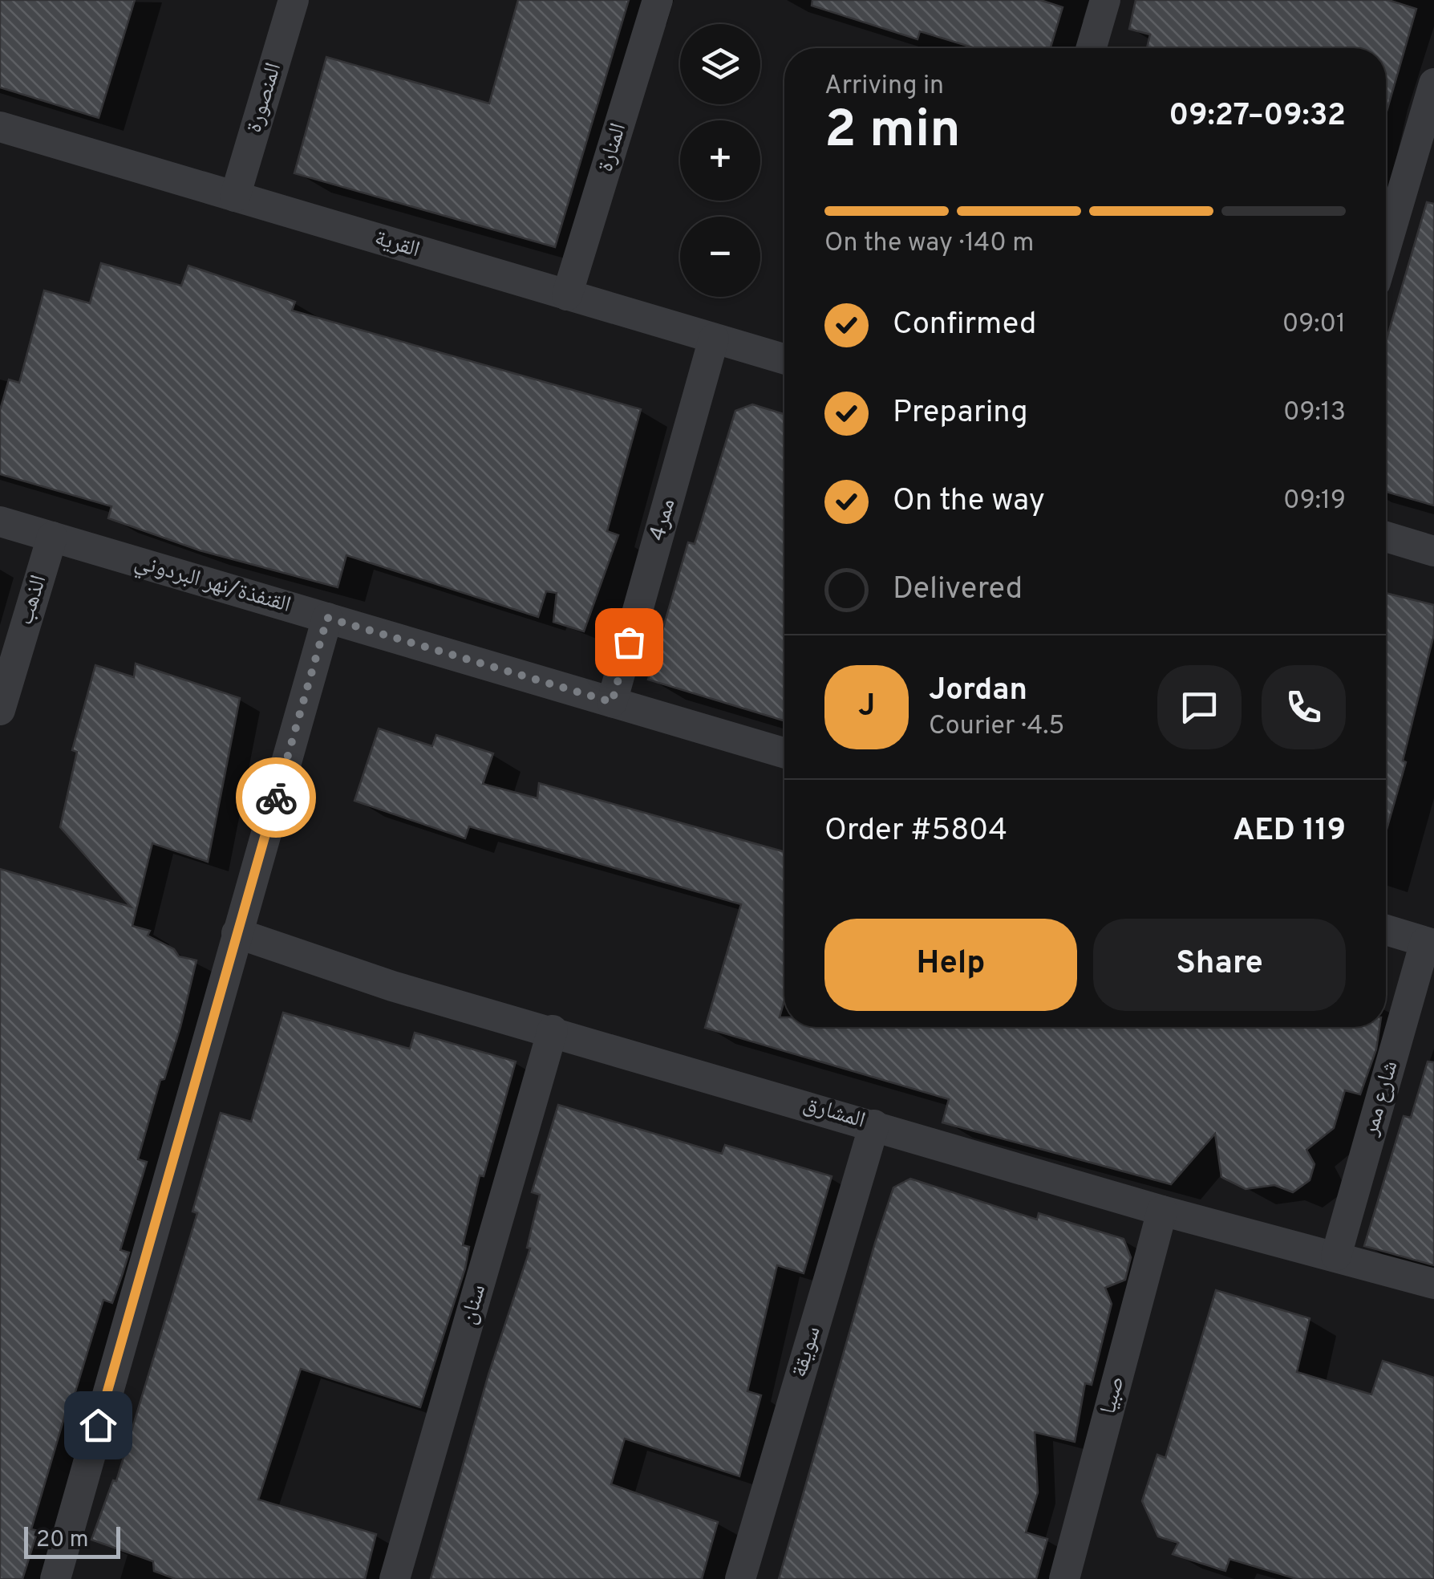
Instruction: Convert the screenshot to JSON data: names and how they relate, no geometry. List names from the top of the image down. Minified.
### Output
{"streets":{"street":["المنصورة","المنارة","القرية","ممر4","القنفذة/نهر البردوني","الذهب","شارع ممر","المشارق","سنان","سويقة","صبيا"]},"crossings":[["المنصورة","القرية"],["المنارة","القرية"],["القرية","ممر4"],["ممر4","القنفذة/نهر البردوني"],["القنفذة/نهر البردوني","الذهب"],["شارع ممر","المشارق"],["المشارق","سنان"],["المشارق","سويقة"],["المشارق","صبيا"]],"scale_bar":"20 m","page":{"map_buttons":["+","−"],"heading":["2 min","Arriving in","09:27–09:32"],"panel":["Jordan","Courier · 4.5","Order #5804","AED 119"],"bar":"On the way · 140 m","list":[["Confirmed","09:01"],["Preparing","09:13"],["On the way","09:19"],"Delivered"],"round":"J","buttons":["Help","Share"],"scale":"20 m"}}
